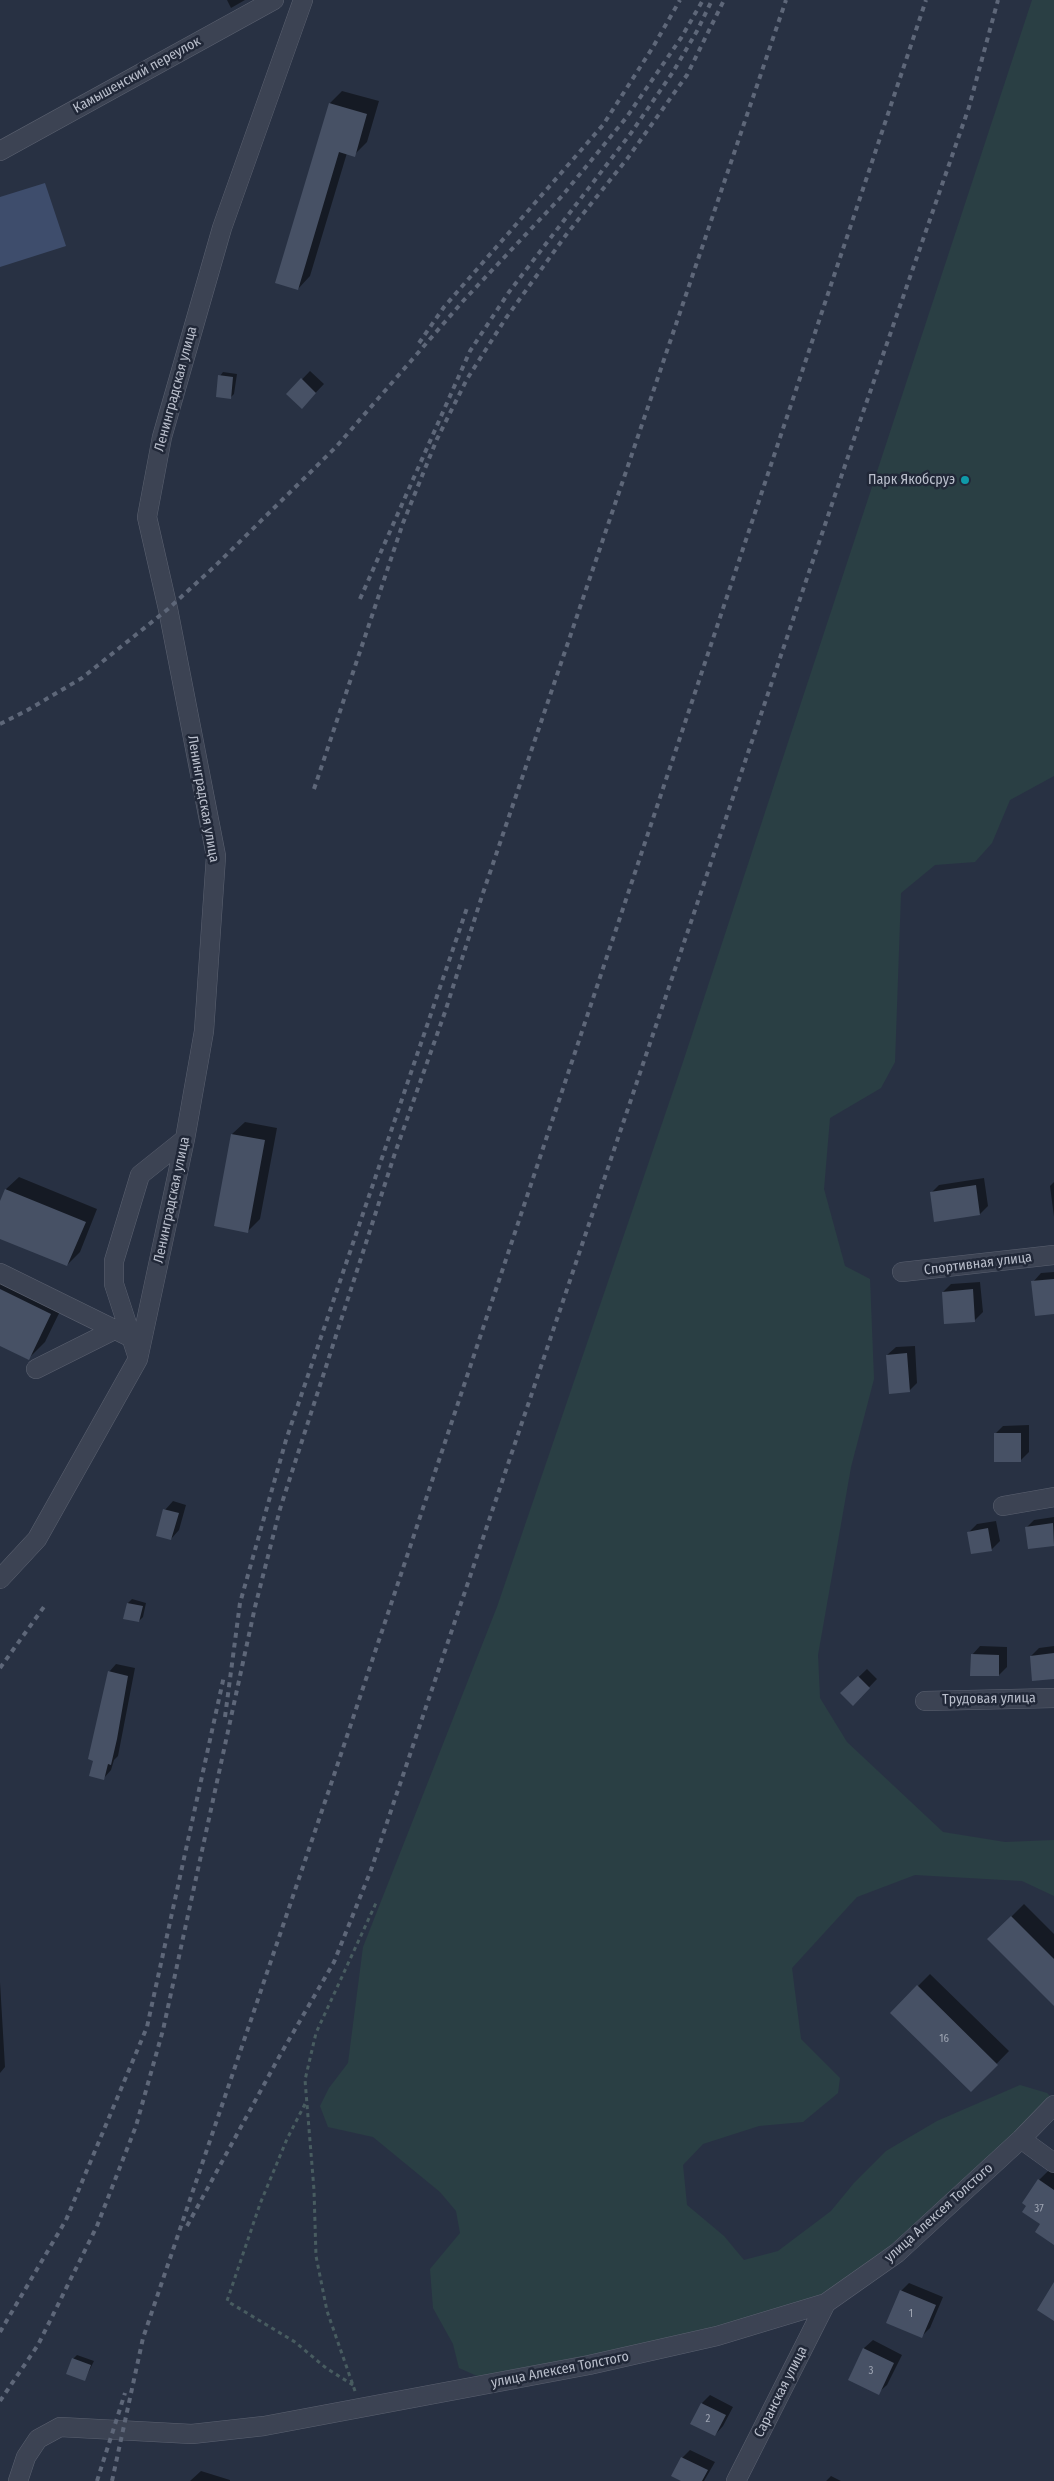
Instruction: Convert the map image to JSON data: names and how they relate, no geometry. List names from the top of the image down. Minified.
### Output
{"streets":{"street":["Камышенский переулок","Ленинградская улица","Спортивная улица","Трудовая улица","улица Алексея Толстого","Саранская улица"]},"crossings":[["улица Алексея Толстого","Саранская улица"]],"places":["Парк Якобсруэ"],"house_numbers":["16","37","1","3","2"]}
